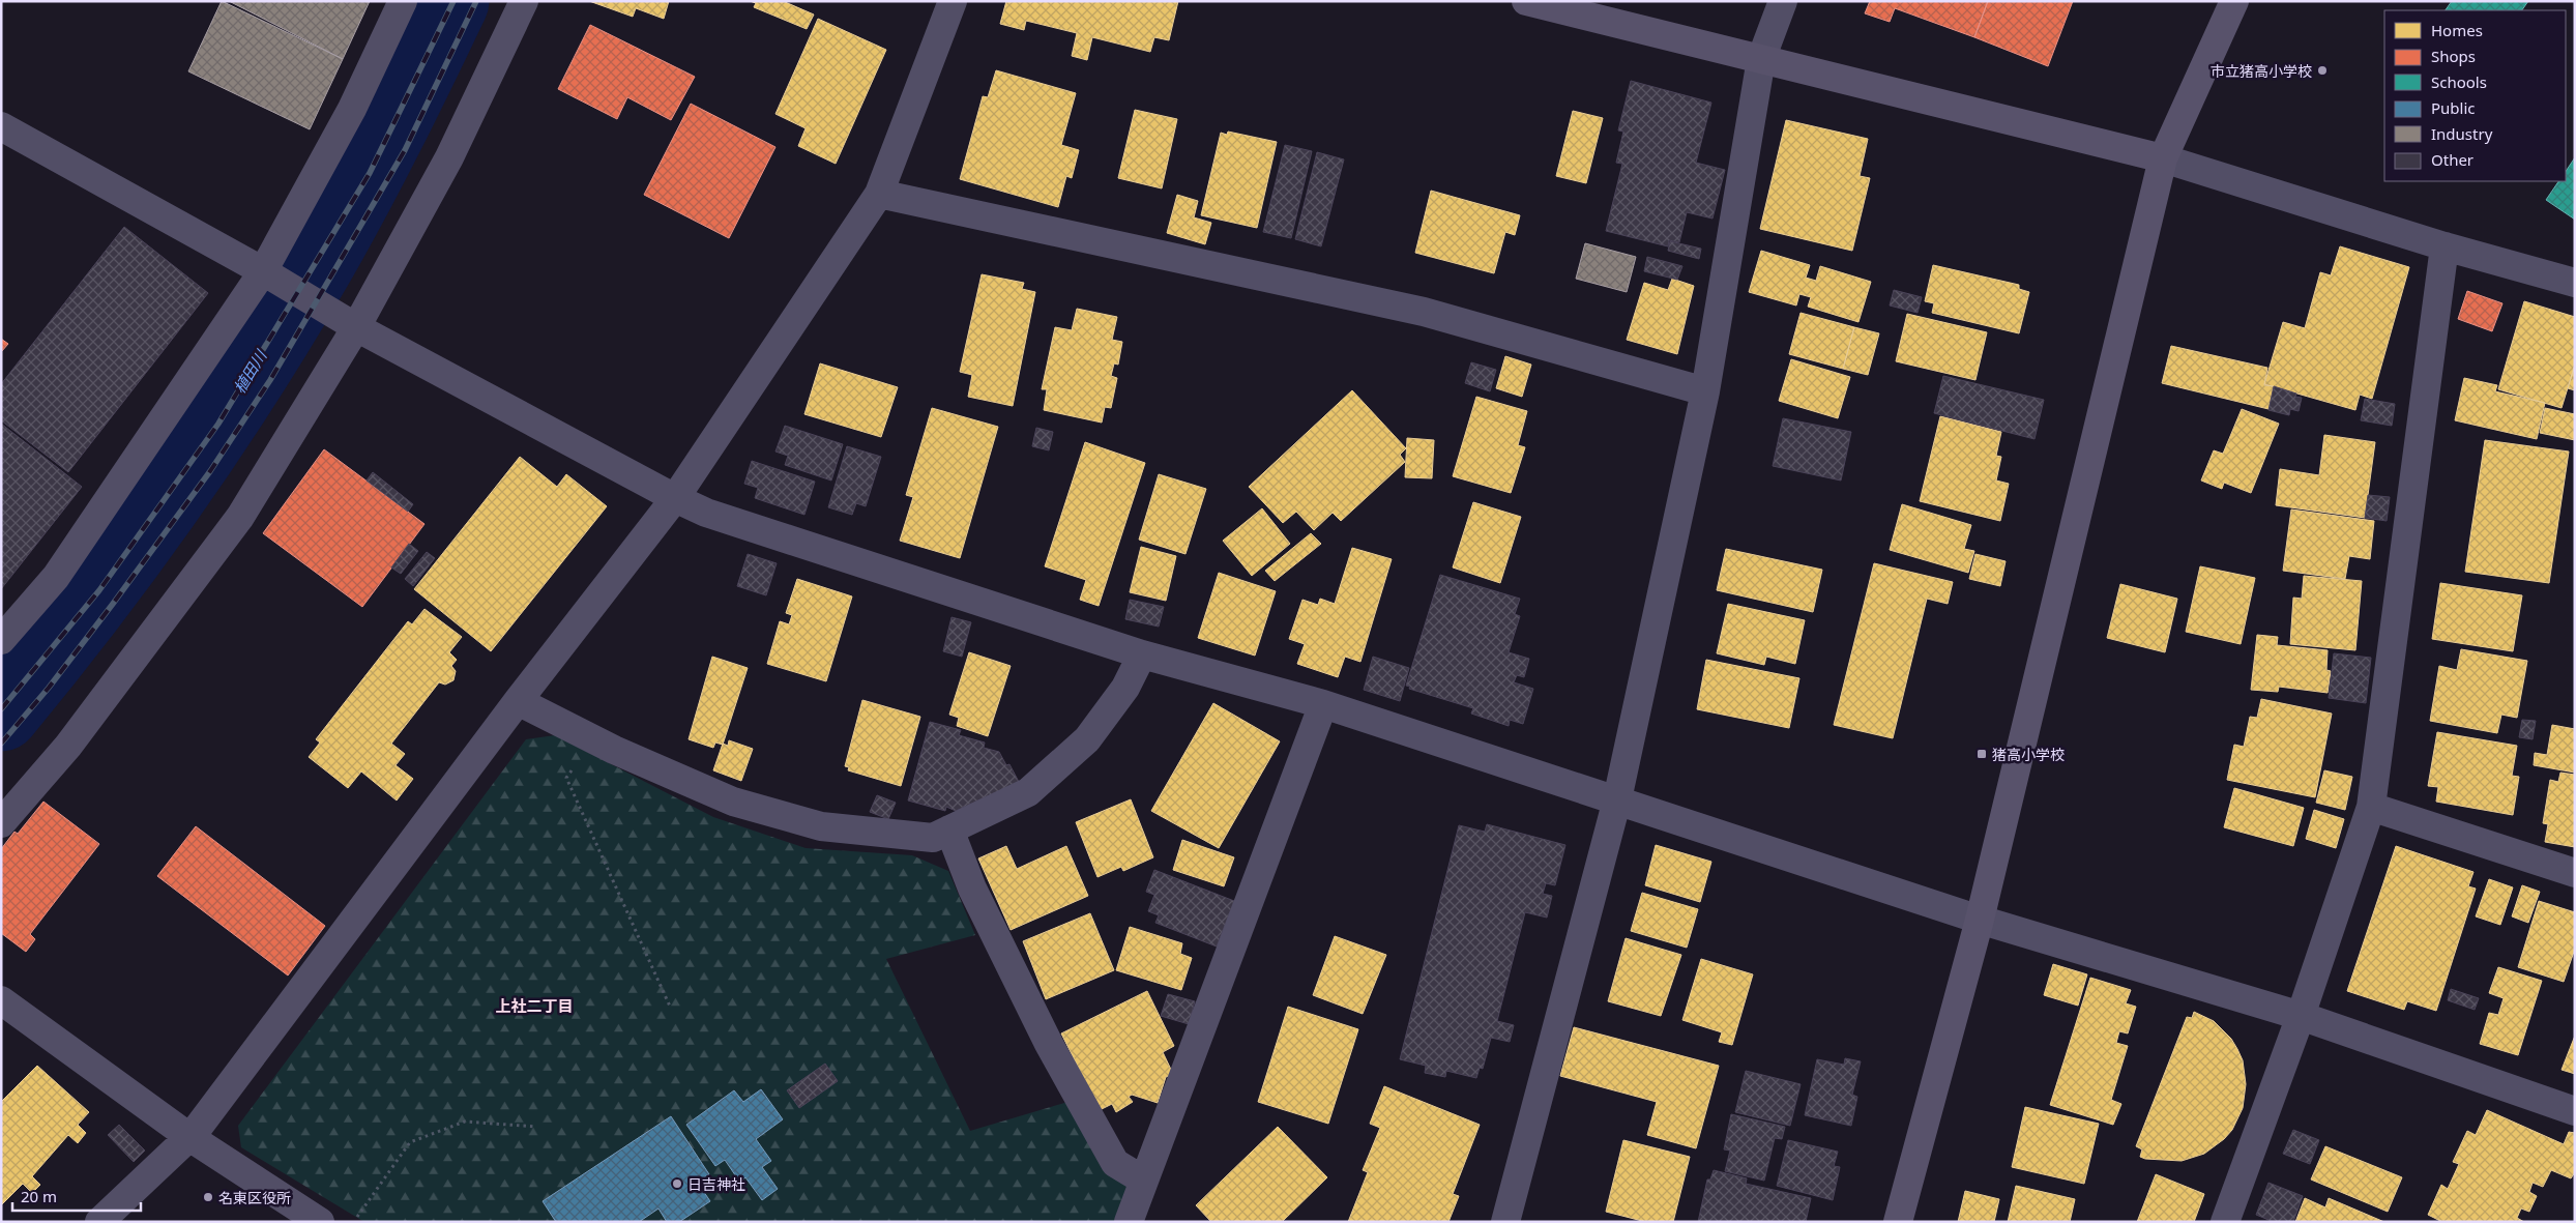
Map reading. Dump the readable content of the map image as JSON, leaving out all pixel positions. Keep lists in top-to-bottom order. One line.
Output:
{"districts":["上社二丁目"],"water":["植田川"],"places":{"other":["市立猪高小学校","日吉神社","名東区役所"],"transit":["猪高小学校"]},"legend":["Homes","Shops","Schools","Public","Industry","Other"],"scale_bar":"20 m"}
